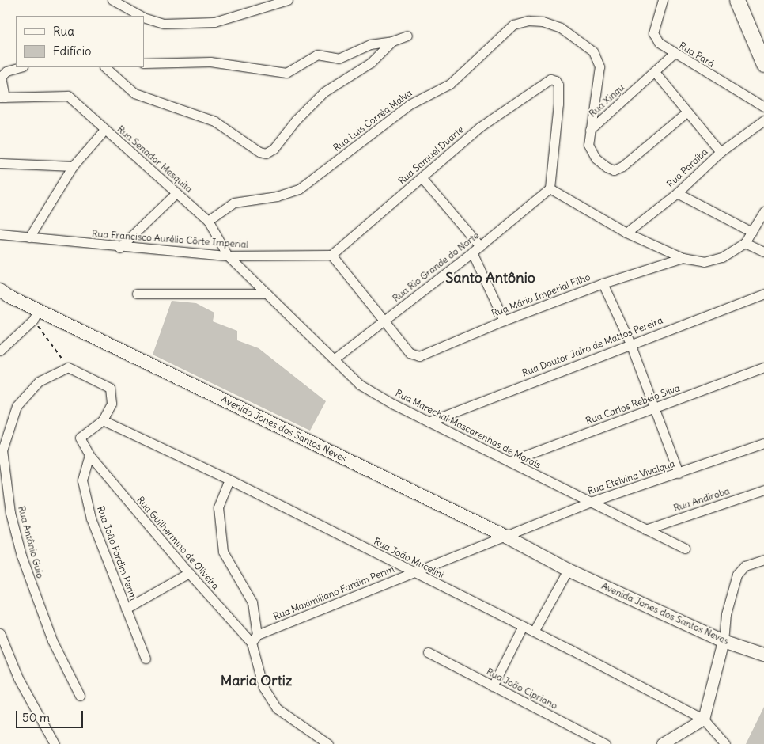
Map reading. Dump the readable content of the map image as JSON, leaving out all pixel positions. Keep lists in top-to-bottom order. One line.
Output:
{"streets":{"main road":["Avenida Jones dos Santos Neves"],"street":["Rua Pará","Rua Xingu","Rua Luis Corrêa Malva","Rua Samuel Duarte","Rua Senador Mesquita","Rua Paraíba","Rua Francisco Aurélio Côrte Imperial","Rua Rio Grande do Norte","Rua Mário Imperial Filho","Rua Doutor Jairo de Mattos Pereira","Rua Carlos Rebelo Silva","Rua Marechal Mascarenhas de Morais","Rua Etelvina Vivalqua","Rua Andiroba","Rua Antônio Guio","Rua Guilhermino de Oliveira","Rua João Fardim Perím","Rua João Mucelini","Rua Maximiliano Fardim Perim","Rua João Cipriano"]},"crossings":[["Rua Pará","Rua Xingu"],["Rua Xingu","Rua Luis Corrêa Malva"],["Rua Luis Corrêa Malva","Rua Senador Mesquita"],["Rua Samuel Duarte","Rua Francisco Aurélio Côrte Imperial"],["Rua Samuel Duarte","Rua Rio Grande do Norte"],["Rua Senador Mesquita","Rua Francisco Aurélio Côrte Imperial"],["Rua Senador Mesquita","Rua Marechal Mascarenhas de Morais"],["Rua Rio Grande do Norte","Rua Mário Imperial Filho"],["Rua Rio Grande do Norte","Rua Marechal Mascarenhas de Morais"],["Rua Doutor Jairo de Mattos Pereira","Rua Marechal Mascarenhas de Morais"],["Rua Carlos Rebelo Silva","Rua Marechal Mascarenhas de Morais"],["Avenida Jones dos Santos Neves","Rua Etelvina Vivalqua"],["Avenida Jones dos Santos Neves","Rua Maximiliano Fardim Perim"],["Rua Marechal Mascarenhas de Morais","Rua Etelvina Vivalqua"],["Rua Marechal Mascarenhas de Morais","Rua Andiroba"],["Rua Etelvina Vivalqua","Rua Maximiliano Fardim Perim"],["Rua Guilhermino de Oliveira","Rua João Fardim Perím"],["Rua Guilhermino de Oliveira","Rua Maximiliano Fardim Perim"],["Rua João Mucelini","Rua Maximiliano Fardim Perim"]],"districts":["Santo Antônio","Maria Ortiz"],"legend":["Rua","Edifício"],"scale_bar":"50 m"}
